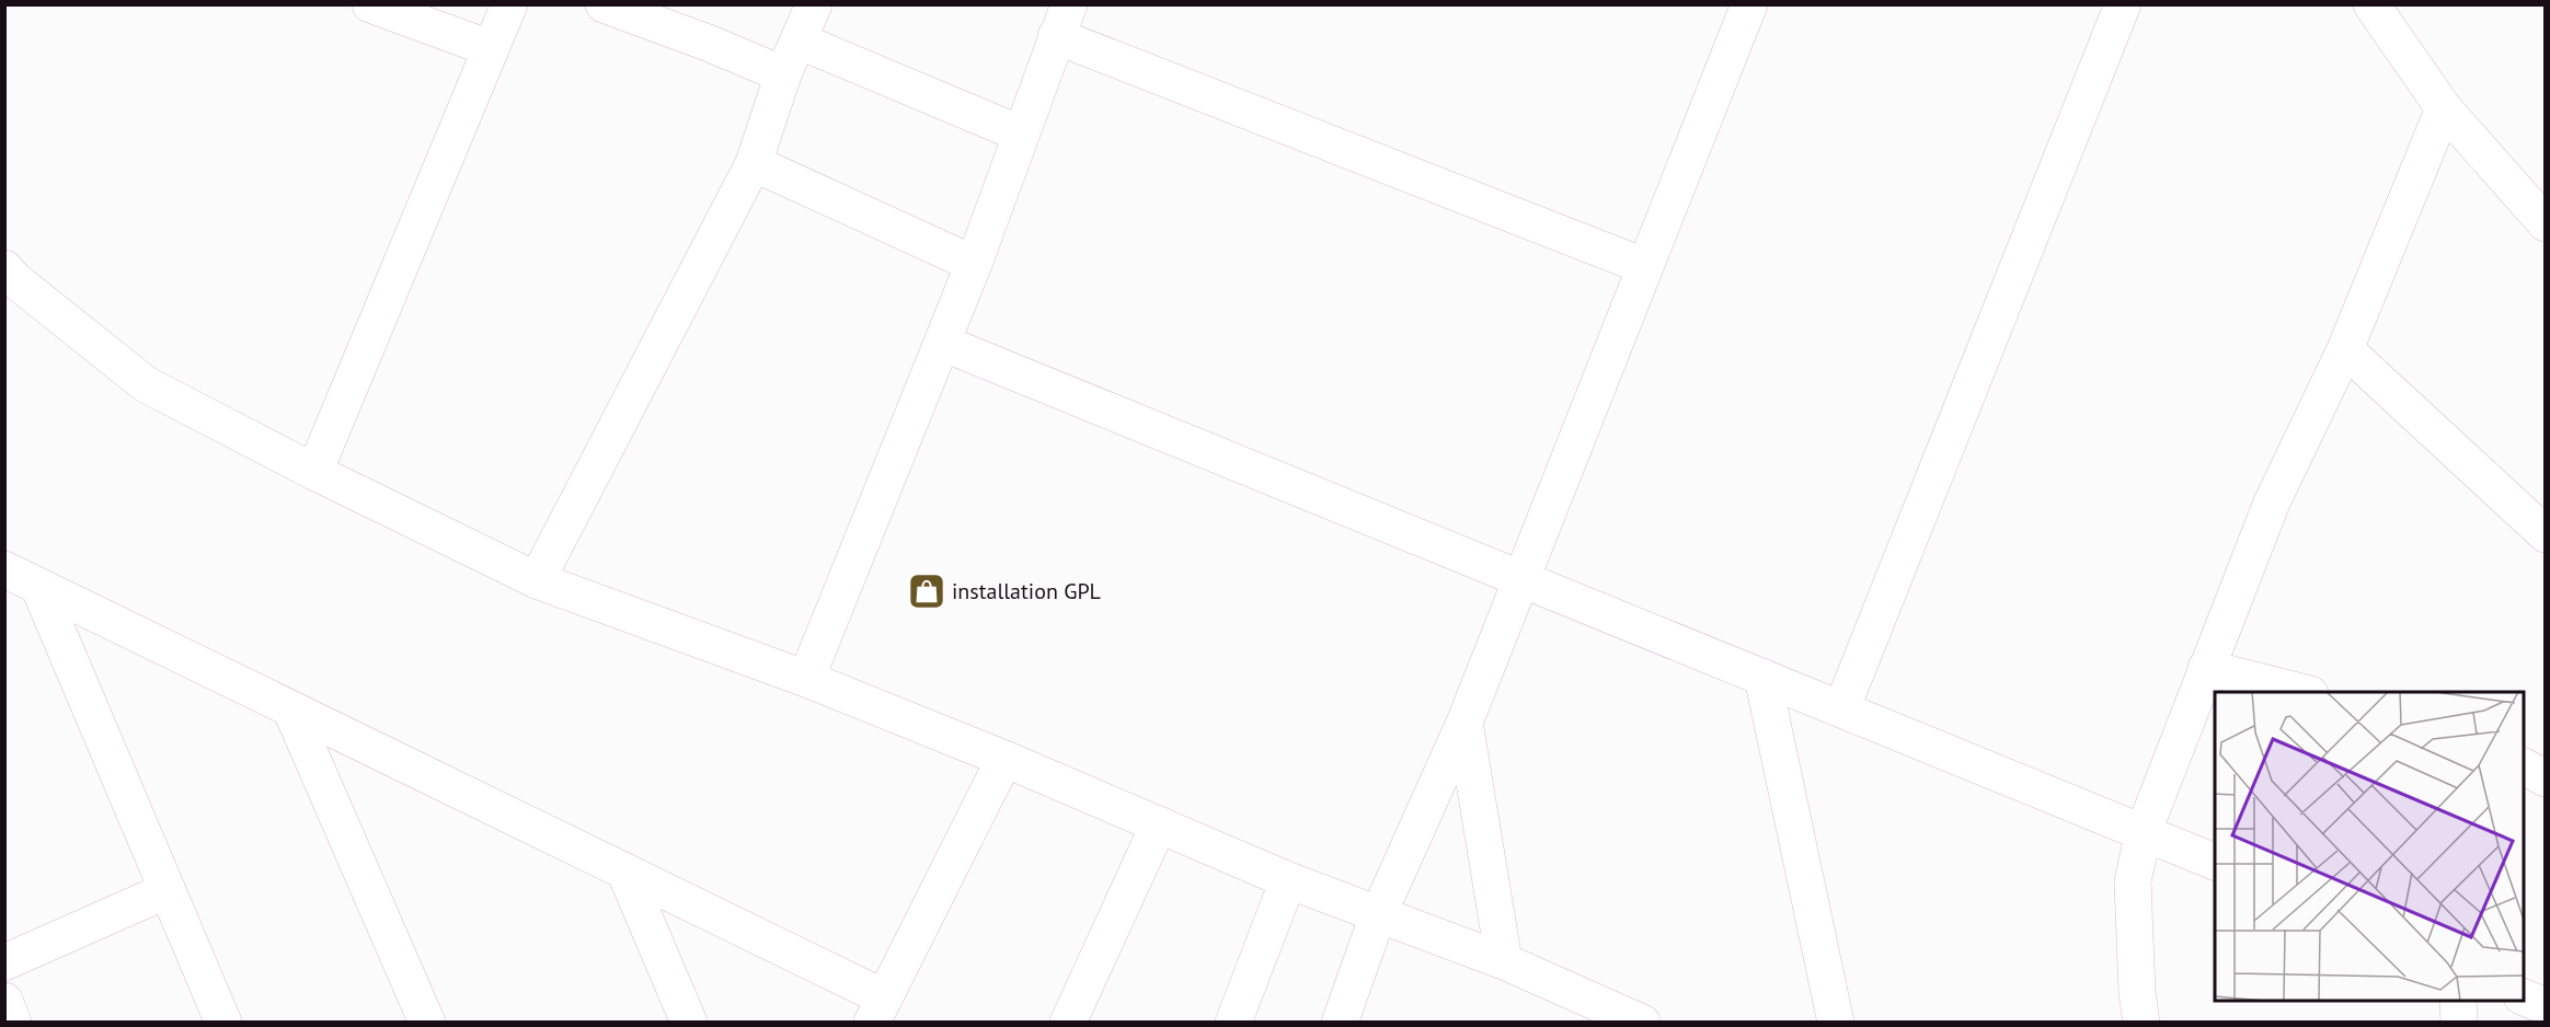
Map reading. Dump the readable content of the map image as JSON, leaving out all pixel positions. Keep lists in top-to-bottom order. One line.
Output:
{"places":{"shop":["installation GPL"]}}
